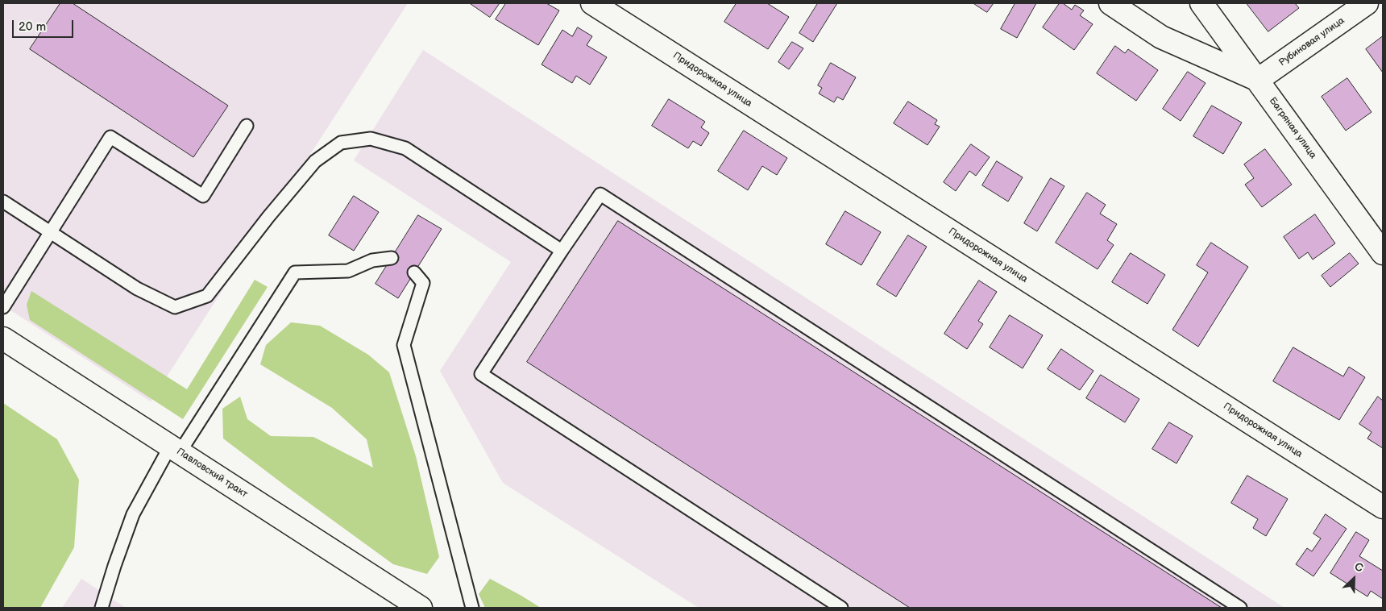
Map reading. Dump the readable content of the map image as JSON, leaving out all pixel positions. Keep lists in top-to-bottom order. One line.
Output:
{"streets":{"street":["Рубиновая улица","Придорожная улица","Багряная улица","Павловский тракт"]},"crossings":[["Рубиновая улица","Багряная улица"]],"scale_bar":"20 m","north":"top right"}
